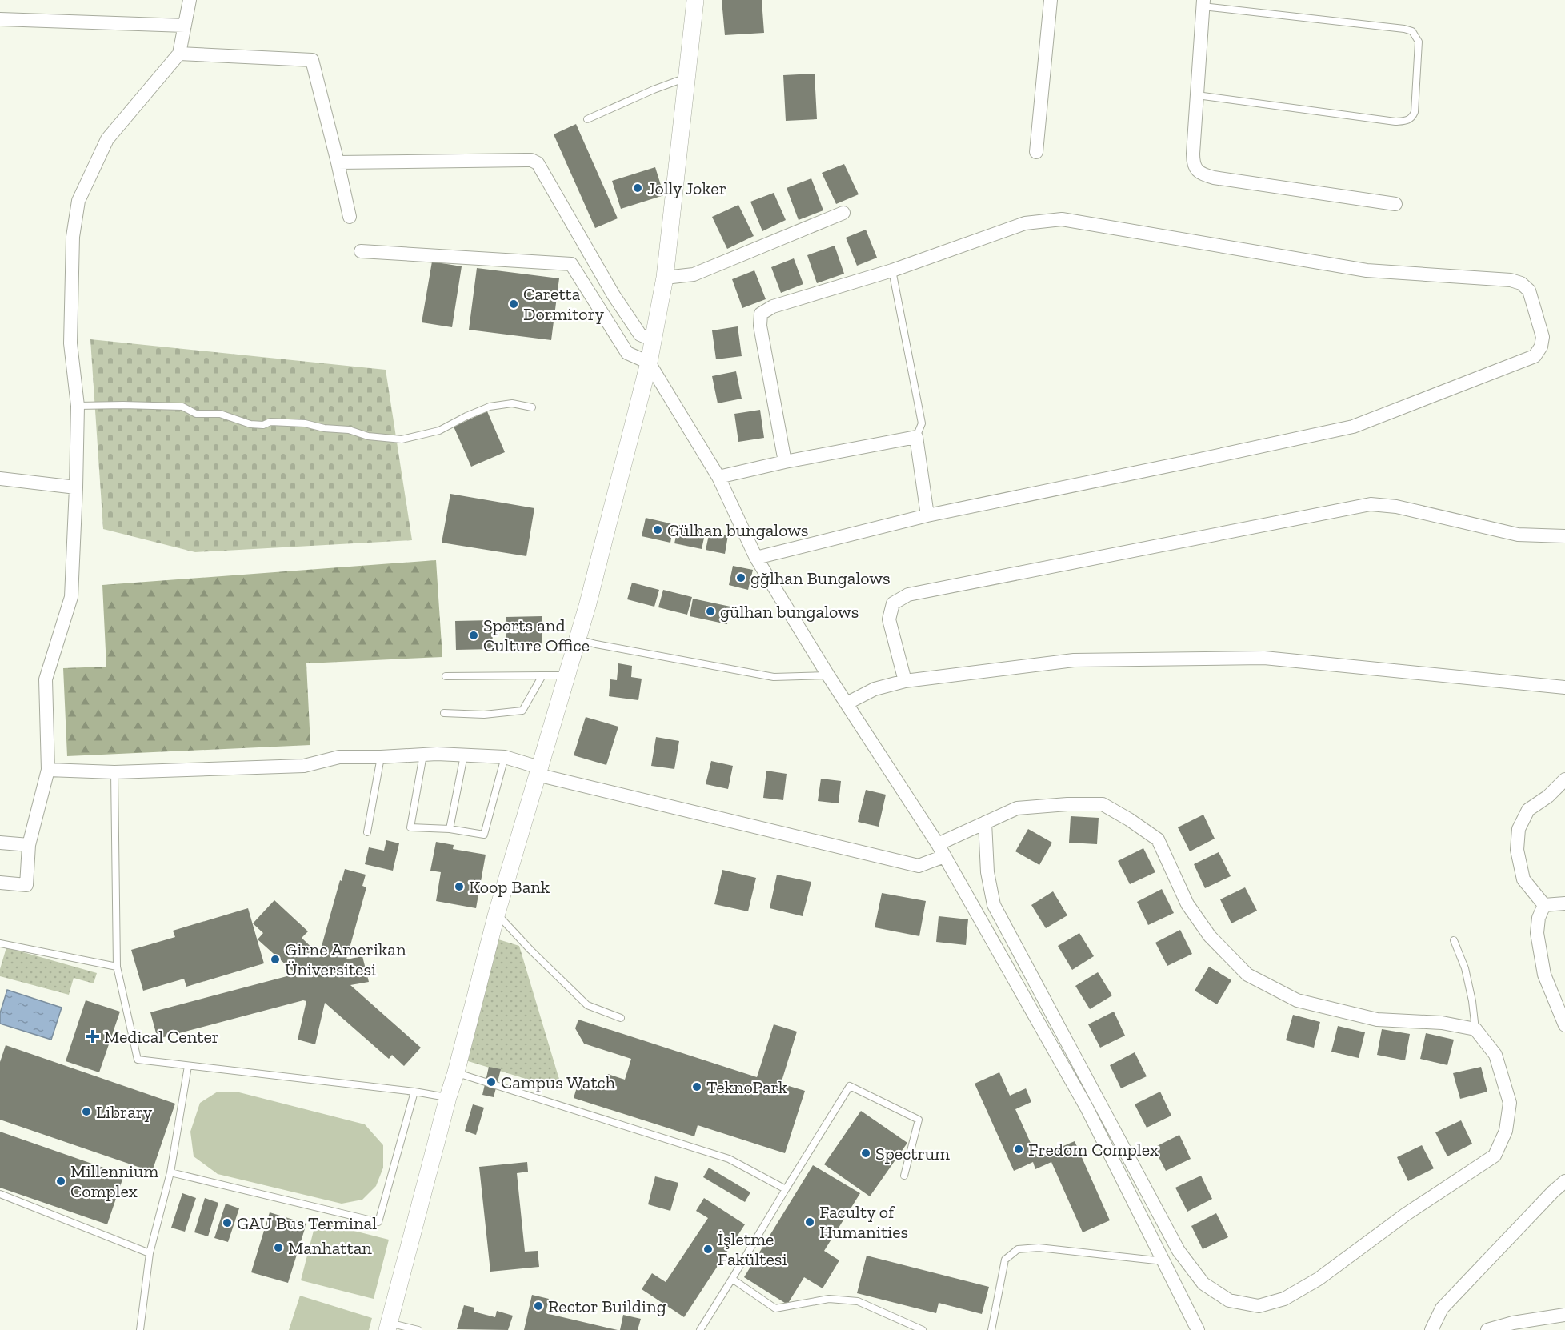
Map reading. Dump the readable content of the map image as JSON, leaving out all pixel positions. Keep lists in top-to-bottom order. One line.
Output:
{"places":{"other":["Jolly Joker","Caretta Dormitory","Gülhan bungalows","gğlhan Bungalows","gülhan bungalows","Sports and Culture Office","Koop Bank","Girne Amerikan Üniversitesi","Campus Watch","TeknoPark","Library","Fredom Complex","Spectrum","Millennium Complex","Faculty of Humanities","GAU Bus Terminal","Manhattan","İşletme Fakültesi","Rector Building"],"health":["Medical Center"]}}
